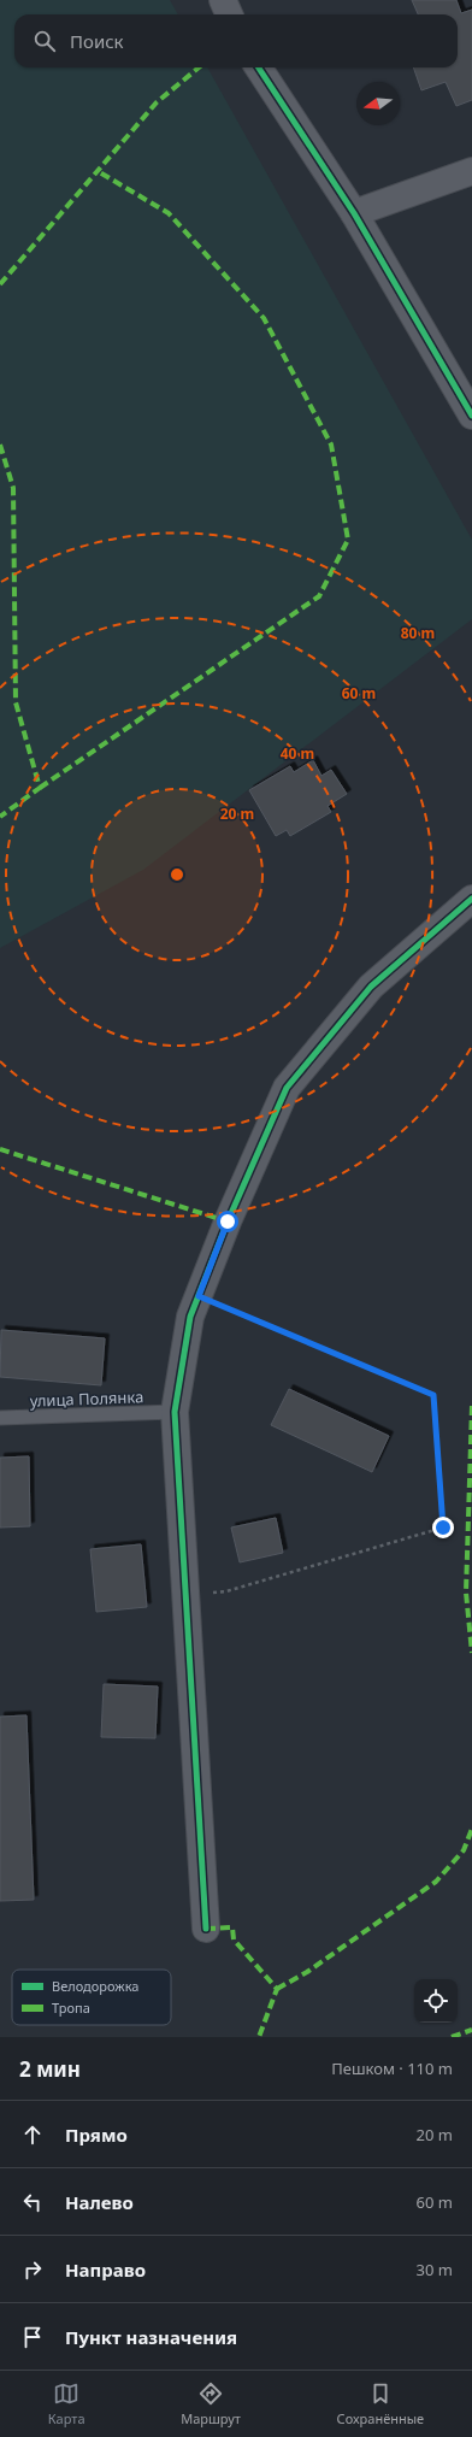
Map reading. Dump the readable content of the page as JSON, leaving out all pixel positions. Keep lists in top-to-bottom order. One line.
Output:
{"streets":{"lane":["улица Полянка"]},"legend":["Велодорожка","Тропа"],"north":"left","page":{"search":"Поиск","heading":["2 мин","Пешком · 110 m"],"list":[["Прямо","20 m"],["Налево","60 m"],["Направо","30 m"],"Пункт назначения"],"nav":["Карта","Маршрут","Сохранённые"]},"rings":["80 m","60 m","40 m","20 m"]}
